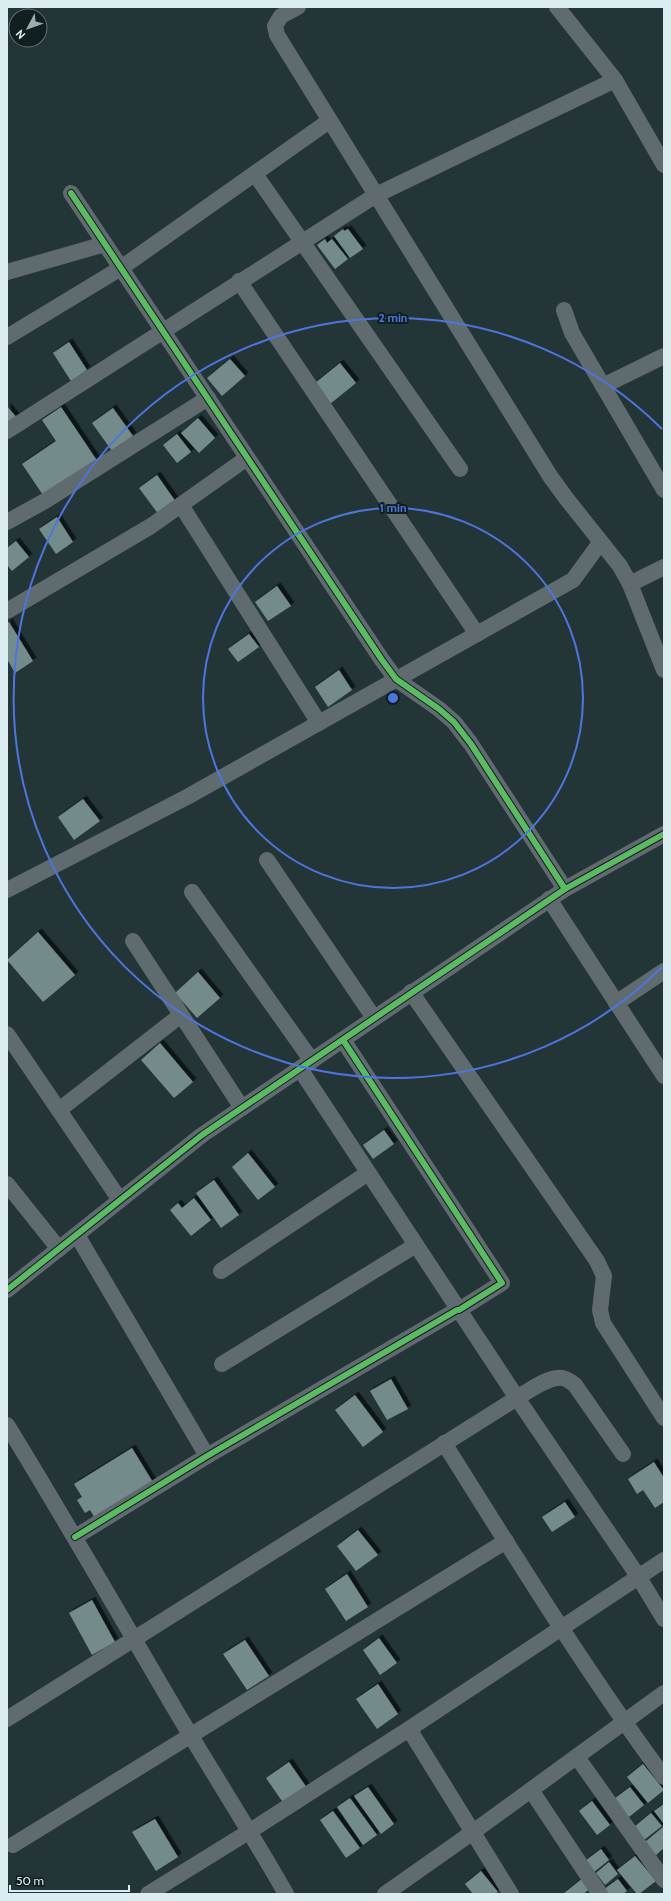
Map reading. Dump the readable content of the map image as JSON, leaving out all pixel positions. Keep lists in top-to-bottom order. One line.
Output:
{"scale_bar":"50 m","north":"bottom left","rings":["2 min","1 min"]}
